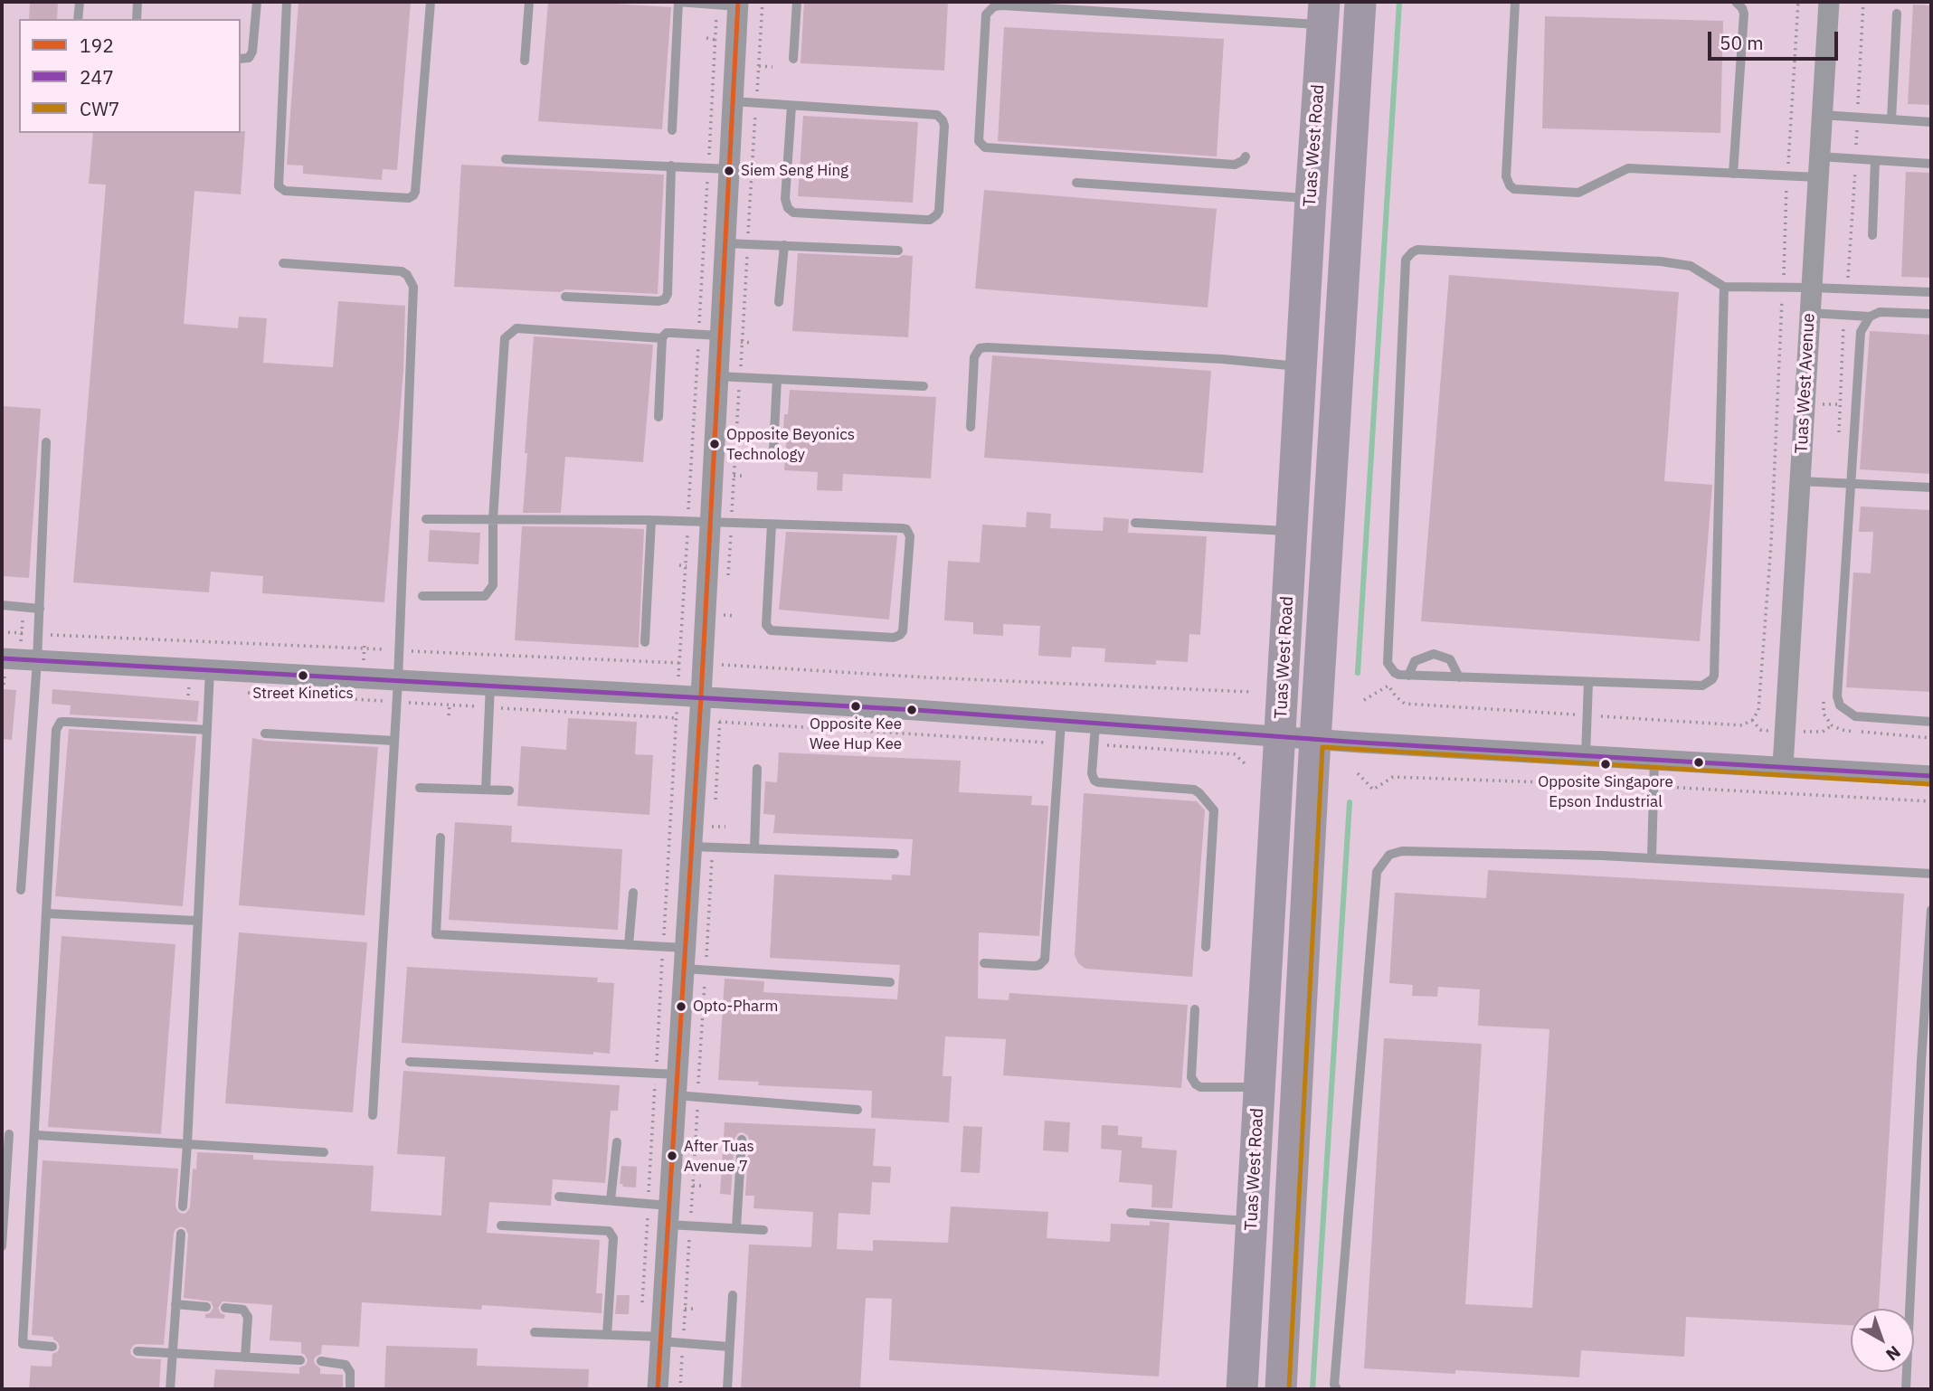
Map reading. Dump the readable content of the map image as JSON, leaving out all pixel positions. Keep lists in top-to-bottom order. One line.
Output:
{"streets":{"main road":["Tuas West Road"],"street":["Tuas West Avenue"]},"places":["Siem Seng Hing","Opposite Beyonics Technology","Street Kinetics","Opposite Kee Wee Hup Kee","Opposite Singapore Epson Industrial","Opto-Pharm","After Tuas Avenue 7"],"lines":["transit line 192","transit line 247","transit line CW7"],"legend":["192","247","CW7"],"scale_bar":"50 m","north":"bottom right"}
